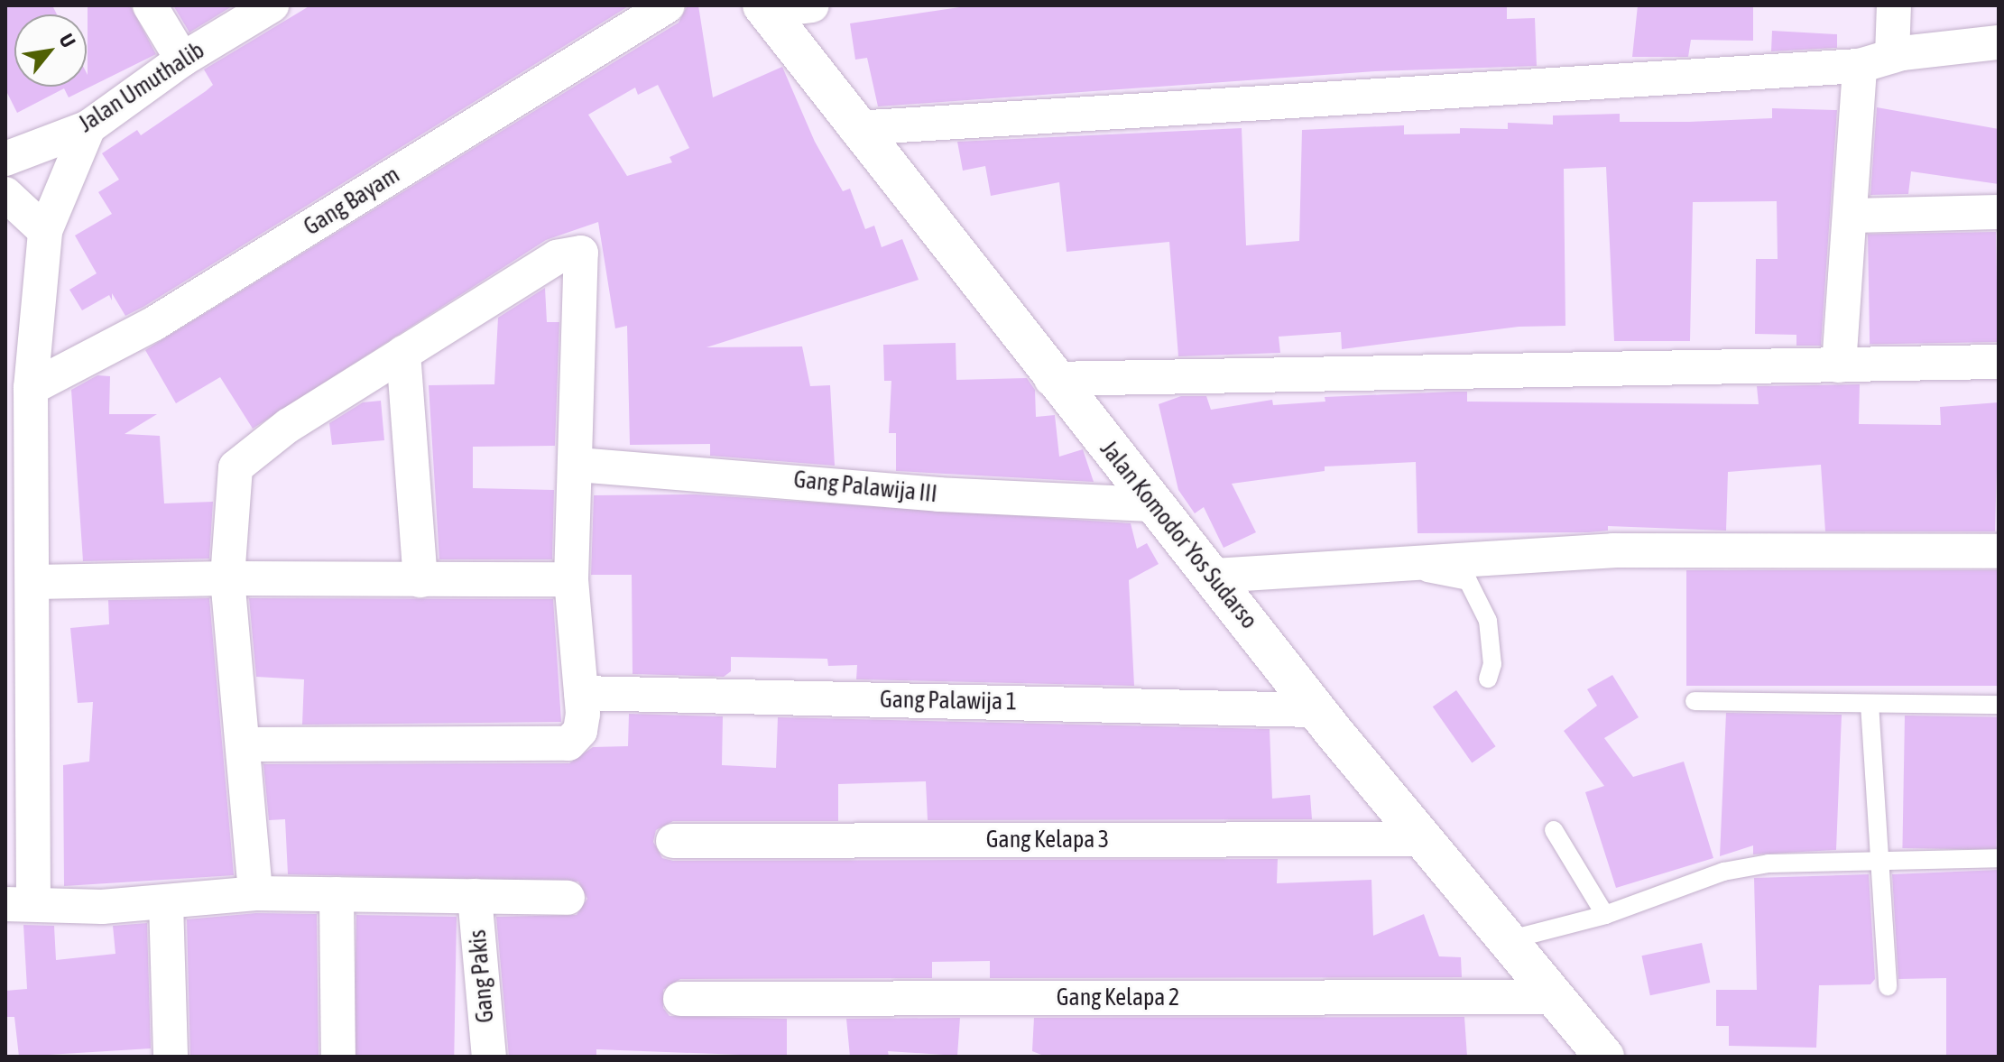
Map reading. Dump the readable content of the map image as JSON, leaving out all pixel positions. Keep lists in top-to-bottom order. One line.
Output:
{"streets":{"street":["Jalan Umuthalib","Gang Bayam","Gang Palawija III","Jalan Komodor Yos Sudarso","Gang Palawija 1","Gang Kelapa 3","Gang Pakis","Gang Kelapa 2"]},"crossings":[["Gang Palawija III","Jalan Komodor Yos Sudarso"],["Jalan Komodor Yos Sudarso","Gang Palawija 1"],["Jalan Komodor Yos Sudarso","Gang Kelapa 3"],["Jalan Komodor Yos Sudarso","Gang Kelapa 2"]],"north":"top right"}
